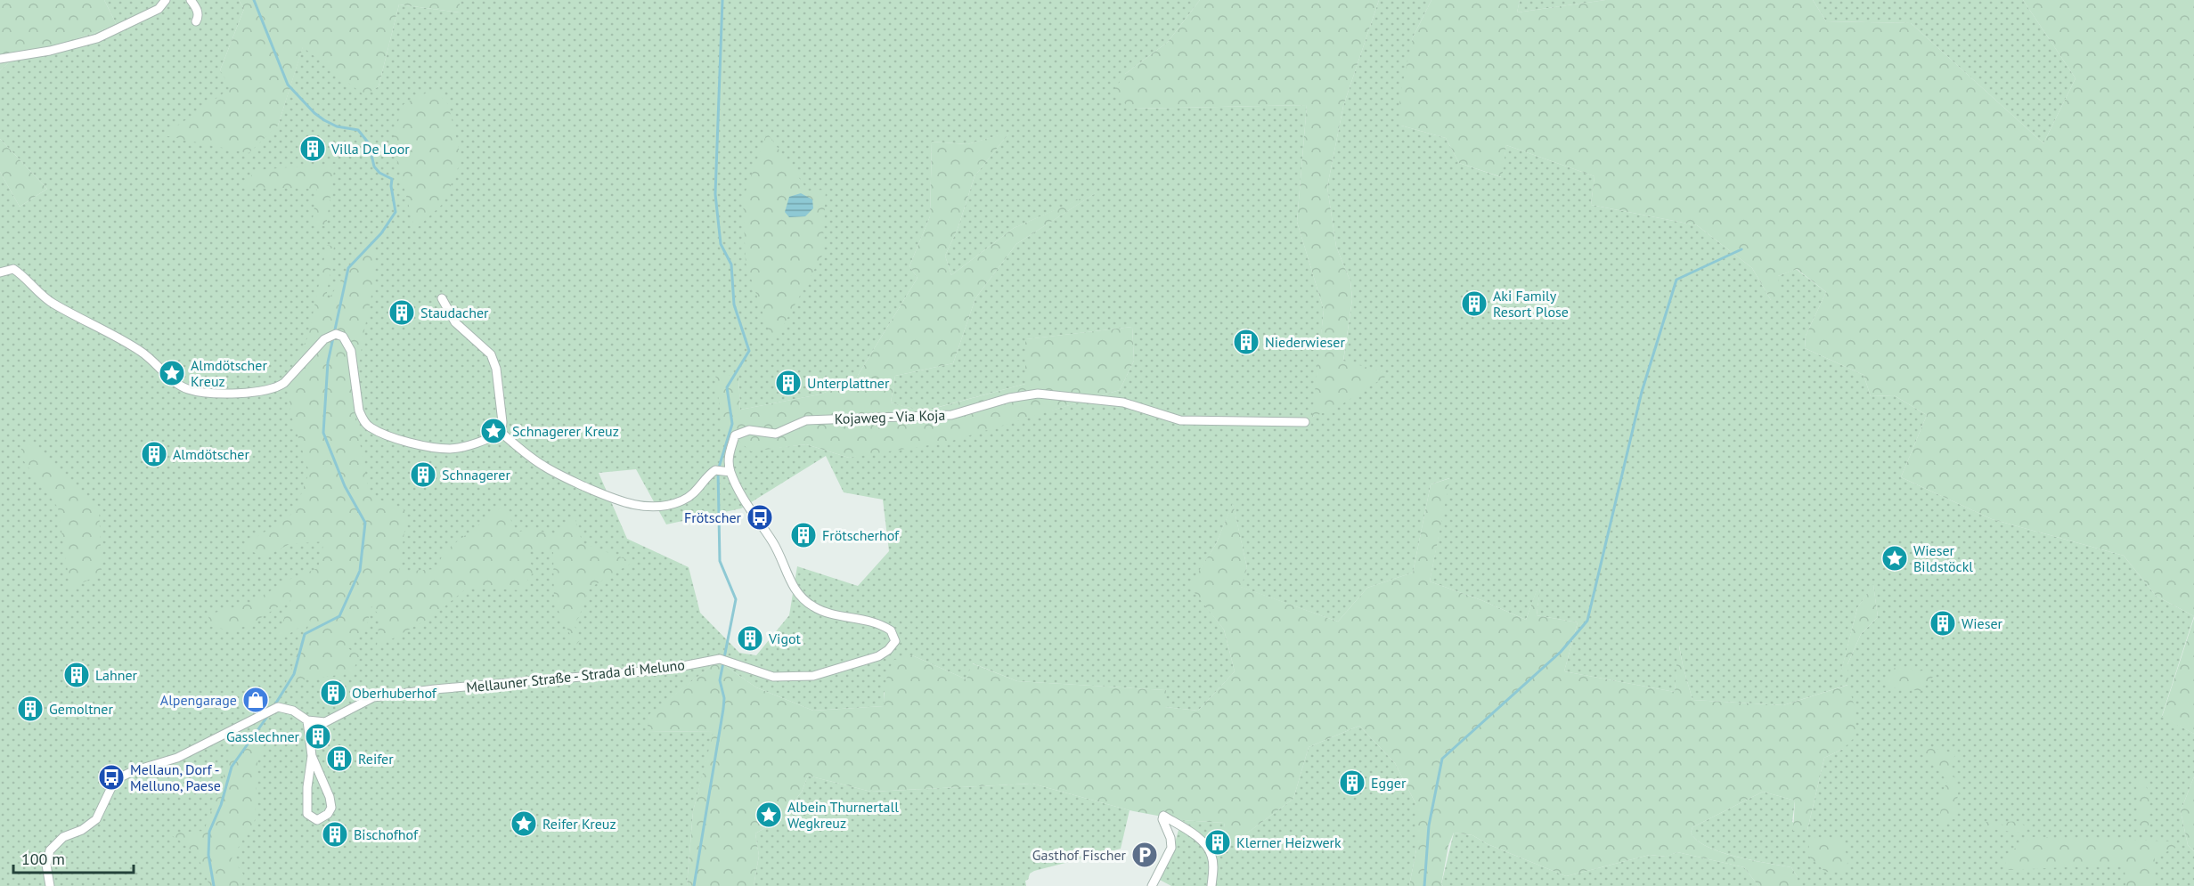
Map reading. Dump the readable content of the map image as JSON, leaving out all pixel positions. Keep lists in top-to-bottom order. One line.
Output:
{"streets":{"street":["Kojaweg - Via Koja","Mellauner Straße - Strada di Meluno"]},"crossings":[["Kojaweg - Via Koja","Mellauner Straße - Strada di Meluno"]],"places":{"building":["Villa De Loor","Aki Family Resort Plose","Staudacher","Niederwieser","Unterplattner","Almdötscher","Schnagerer","Frötscherhof","Wieser","Vigot","Lahner","Oberhuberhof","Gemoltner","Gasslechner","Reifer","Egger","Bischofhof","Klerner Heizwerk"],"place":["Almdötscher Kreuz","Schnagerer Kreuz","Wieser Bildstöckl","Albein Thurnertall Wegkreuz","Reifer Kreuz"],"bus stop":["Frötscher","Mellaun, Dorf - Melluno, Paese"],"shop":["Alpengarage"],"parking":["Gasthof Fischer"]},"scale_bar":"100 m"}
